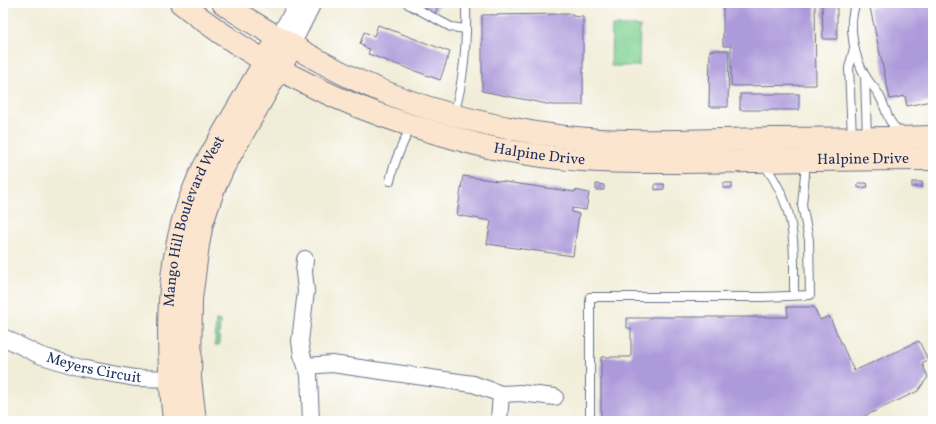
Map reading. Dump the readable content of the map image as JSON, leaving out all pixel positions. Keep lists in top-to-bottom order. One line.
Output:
{"streets":{"main road":["Halpine Drive","Mango Hill Boulevard West"],"street":["Meyers Circuit"]},"crossings":[["Halpine Drive","Mango Hill Boulevard West"],["Mango Hill Boulevard West","Meyers Circuit"]]}
